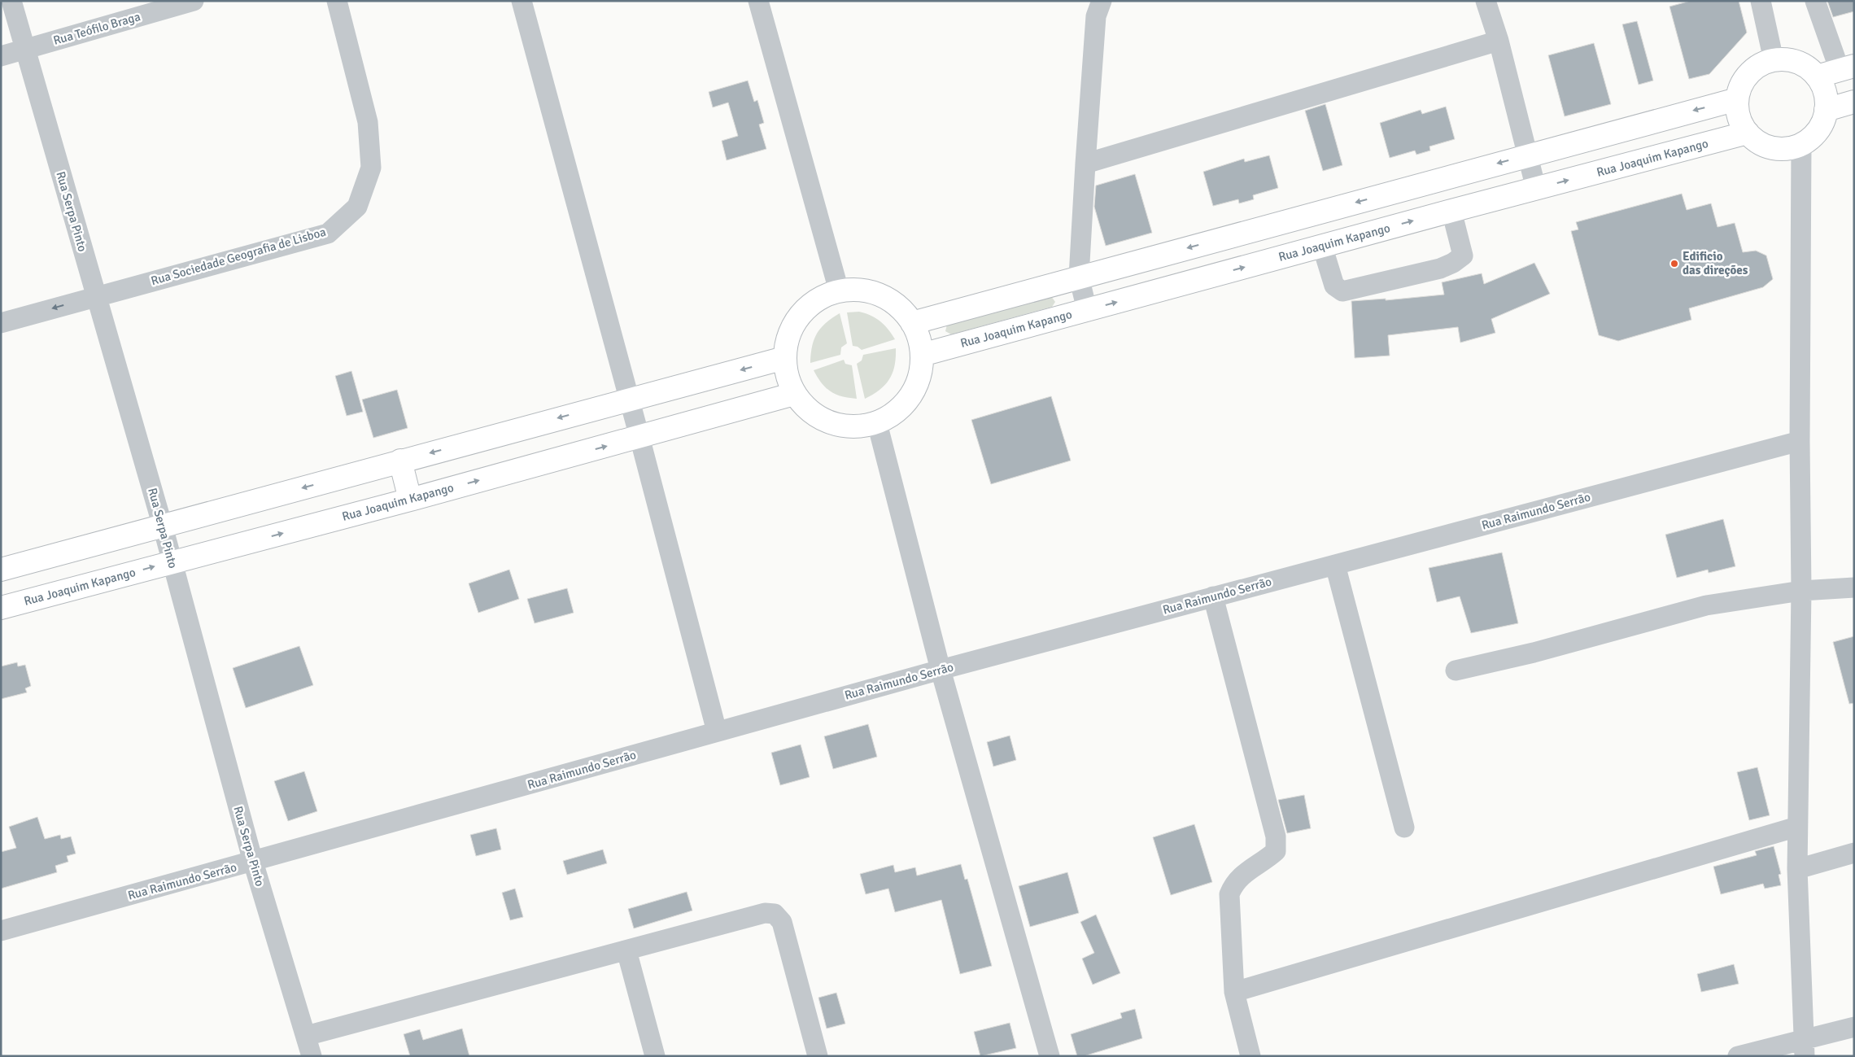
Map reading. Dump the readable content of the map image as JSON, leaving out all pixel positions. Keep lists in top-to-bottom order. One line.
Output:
{"streets":{"main road":["Rua Joaquim Kapango"],"street":["Rua Teófilo Braga","Rua Serpa Pinto","Rua Sociedade Geografia de Lisboa","Rua Raimundo Serrão"]},"crossings":[["Rua Teófilo Braga","Rua Serpa Pinto"],["Rua Joaquim Kapango","Rua Serpa Pinto"],["Rua Serpa Pinto","Rua Sociedade Geografia de Lisboa"],["Rua Serpa Pinto","Rua Raimundo Serrão"]],"places":["Edificio das direções"]}
